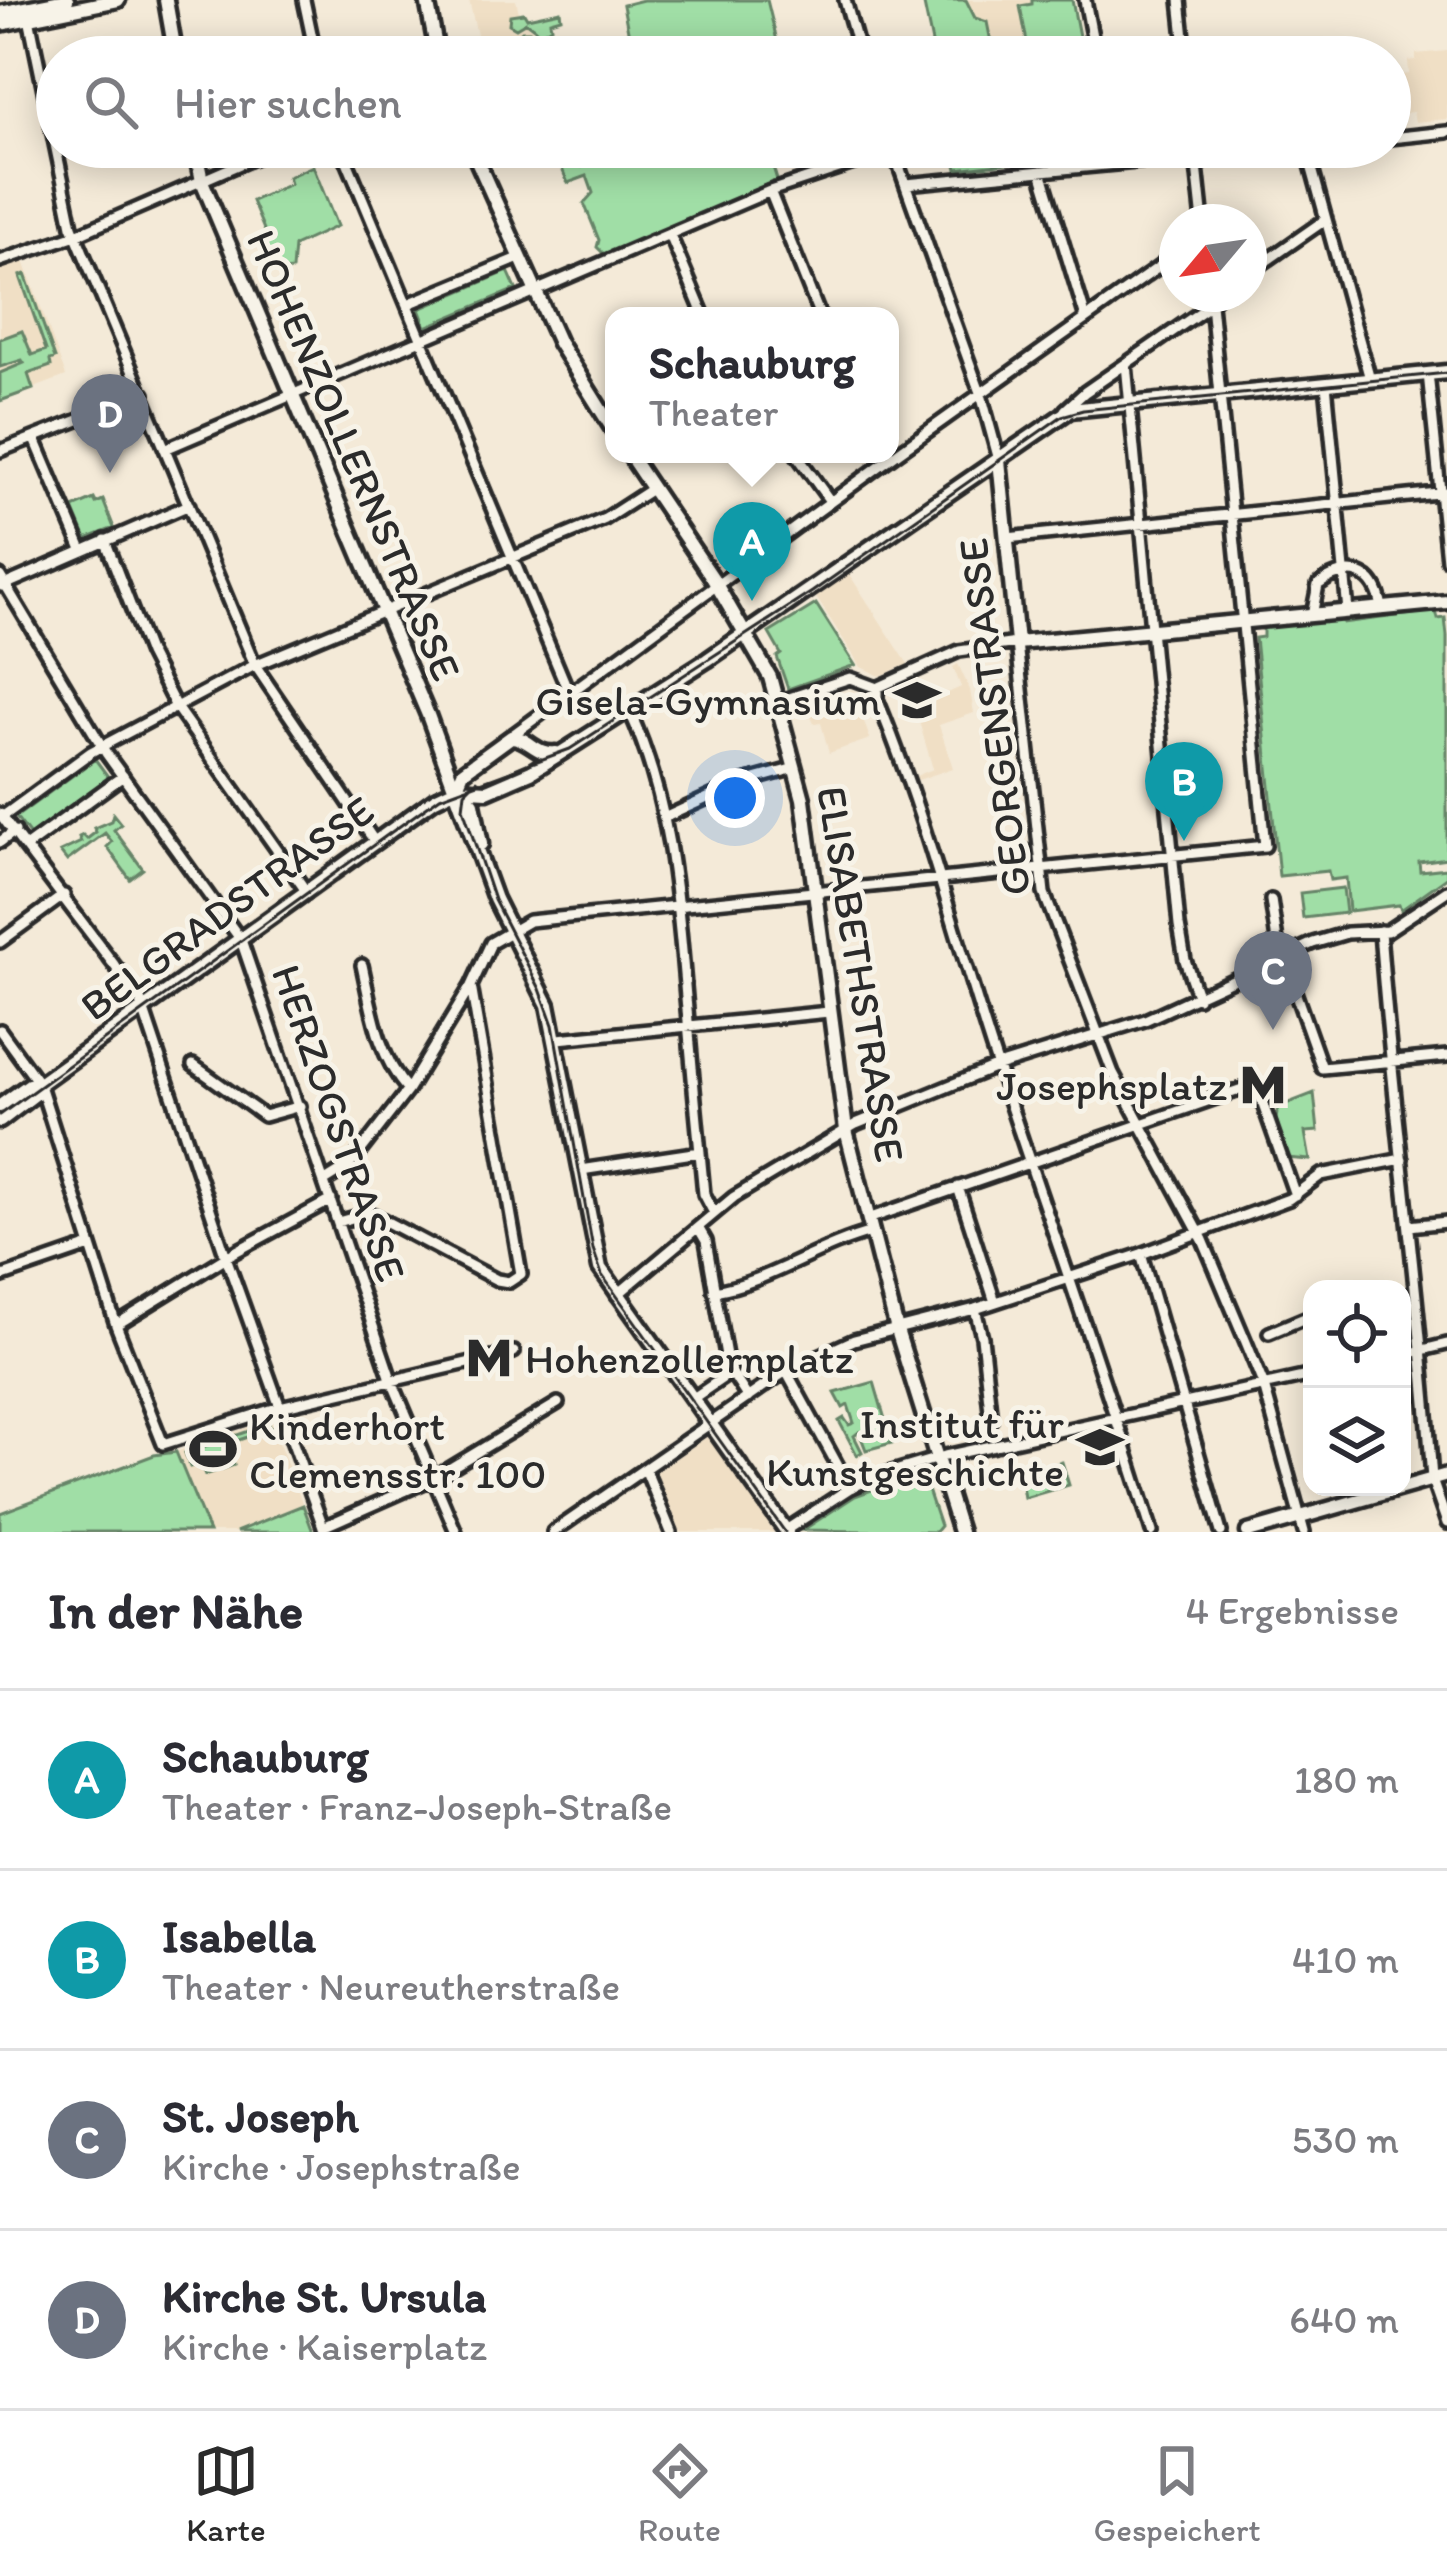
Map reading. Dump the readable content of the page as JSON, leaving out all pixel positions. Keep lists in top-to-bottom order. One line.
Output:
{"streets":{"main road":["HOHENZOLLERNSTRASSE","GEORGENSTRASSE","BELGRADSTRASSE","ELISABETHSTRASSE"],"street":["HERZOGSTRASSE"]},"crossings":[["HOHENZOLLERNSTRASSE","BELGRADSTRASSE"],["BELGRADSTRASSE","HERZOGSTRASSE"]],"places":{"school or university":["Gisela-Gymnasium","Institut für Kunstgeschichte"],"metro station":["Josephsplatz","Hohenzollernplatz"],"sports":["Kinderhort Clemensstr. 100"]},"north":"bottom left","page":{"search":"Hier suchen","popup":["Schauburg","Theater"],"pins":["D","A","B","C"],"heading":["In der Nähe","4 Ergebnisse"],"list":[{"mark":"A","name":"Schauburg","note":"Theater · Franz-Joseph-Straße","value":"180 m"},{"mark":"B","name":"Isabella","note":"Theater · Neureutherstraße","value":"410 m"},{"mark":"C","name":"St. Joseph","note":"Kirche · Josephstraße","value":"530 m"},{"mark":"D","name":"Kirche St. Ursula","note":"Kirche · Kaiserplatz","value":"640 m"}],"nav":["Karte","Route","Gespeichert"]}}
